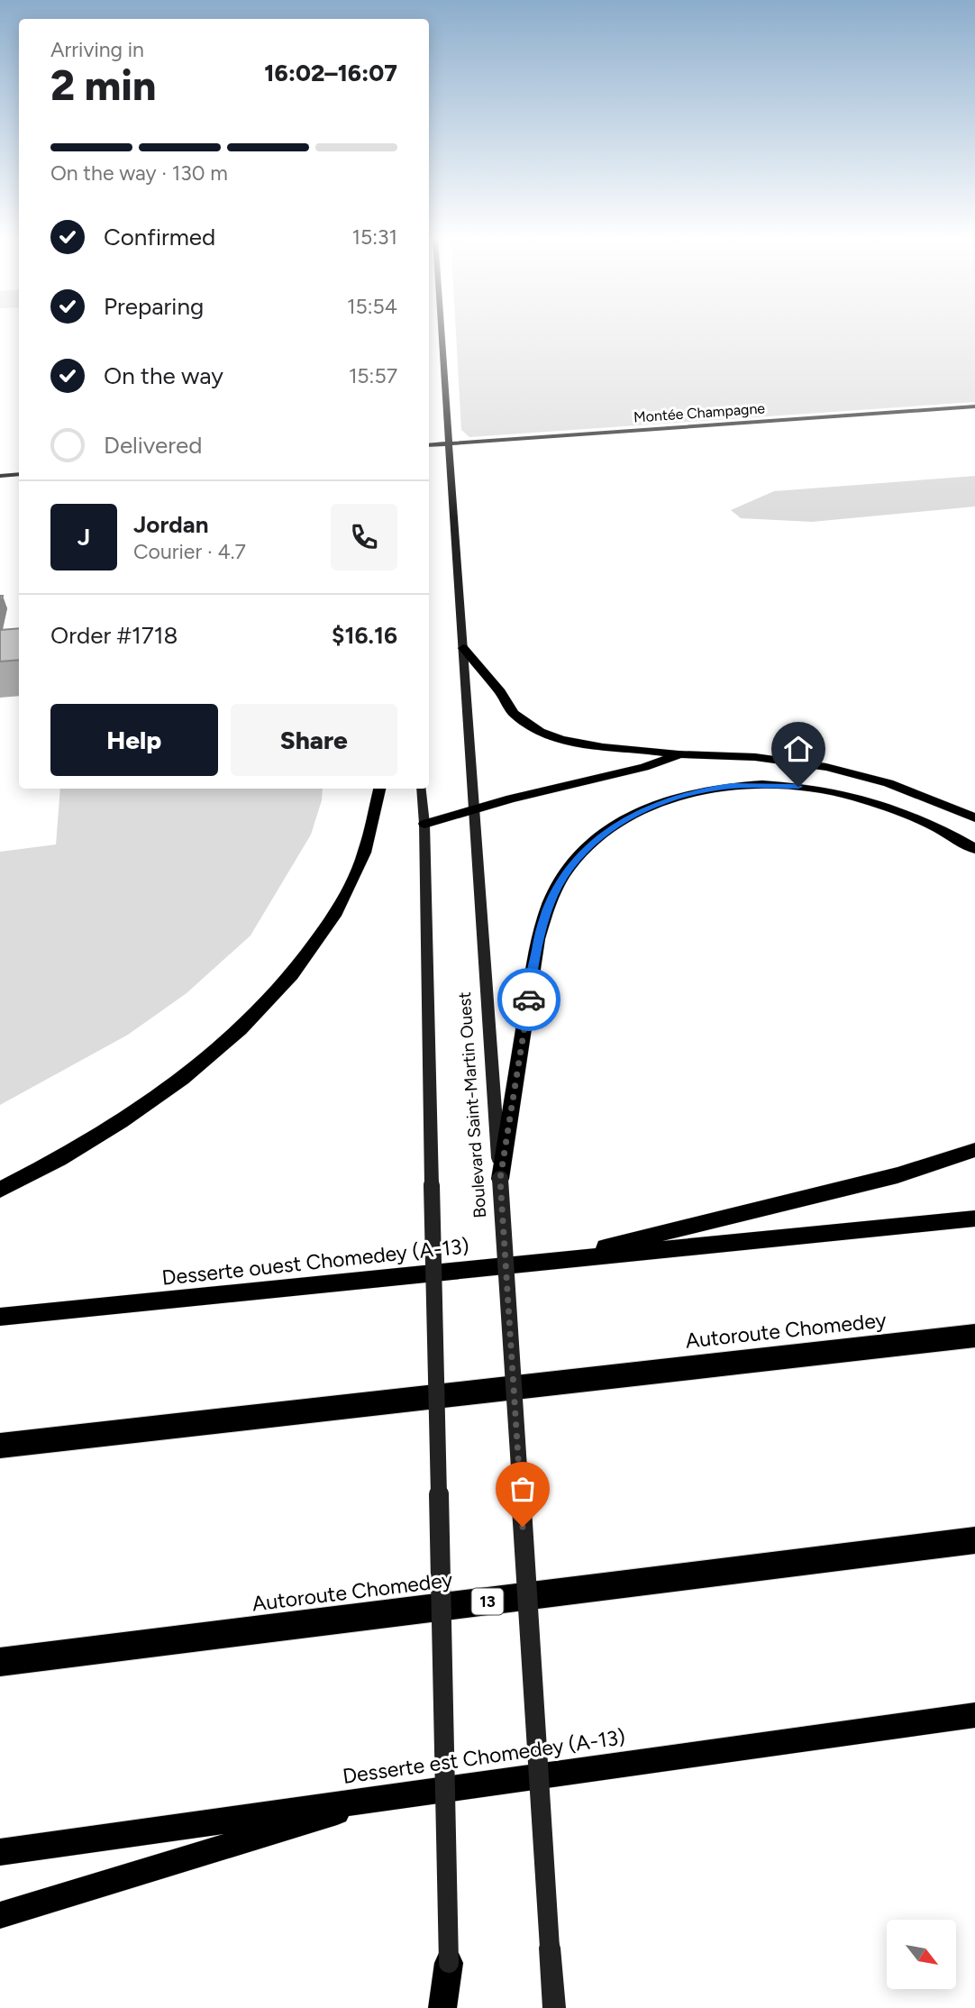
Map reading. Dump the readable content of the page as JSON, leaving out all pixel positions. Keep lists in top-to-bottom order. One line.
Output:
{"streets":{"highway":["Autoroute Chomedey","13"],"main road":["Montée Champagne","Boulevard Saint-Martin Ouest","Desserte ouest Chomedey (A-13)","Desserte est Chomedey (A-13)"]},"crossings":[["Montée Champagne","Boulevard Saint-Martin Ouest"]],"north":"bottom right","page":{"heading":["2 min","Arriving in","16:02–16:07"],"panel":["Jordan","Courier · 4.7","Order #1718","$16.16"],"bar":"On the way · 130 m","list":[["Confirmed","15:31"],["Preparing","15:54"],["On the way","15:57"],"Delivered"],"round":"J","buttons":["Help","Share"]}}
